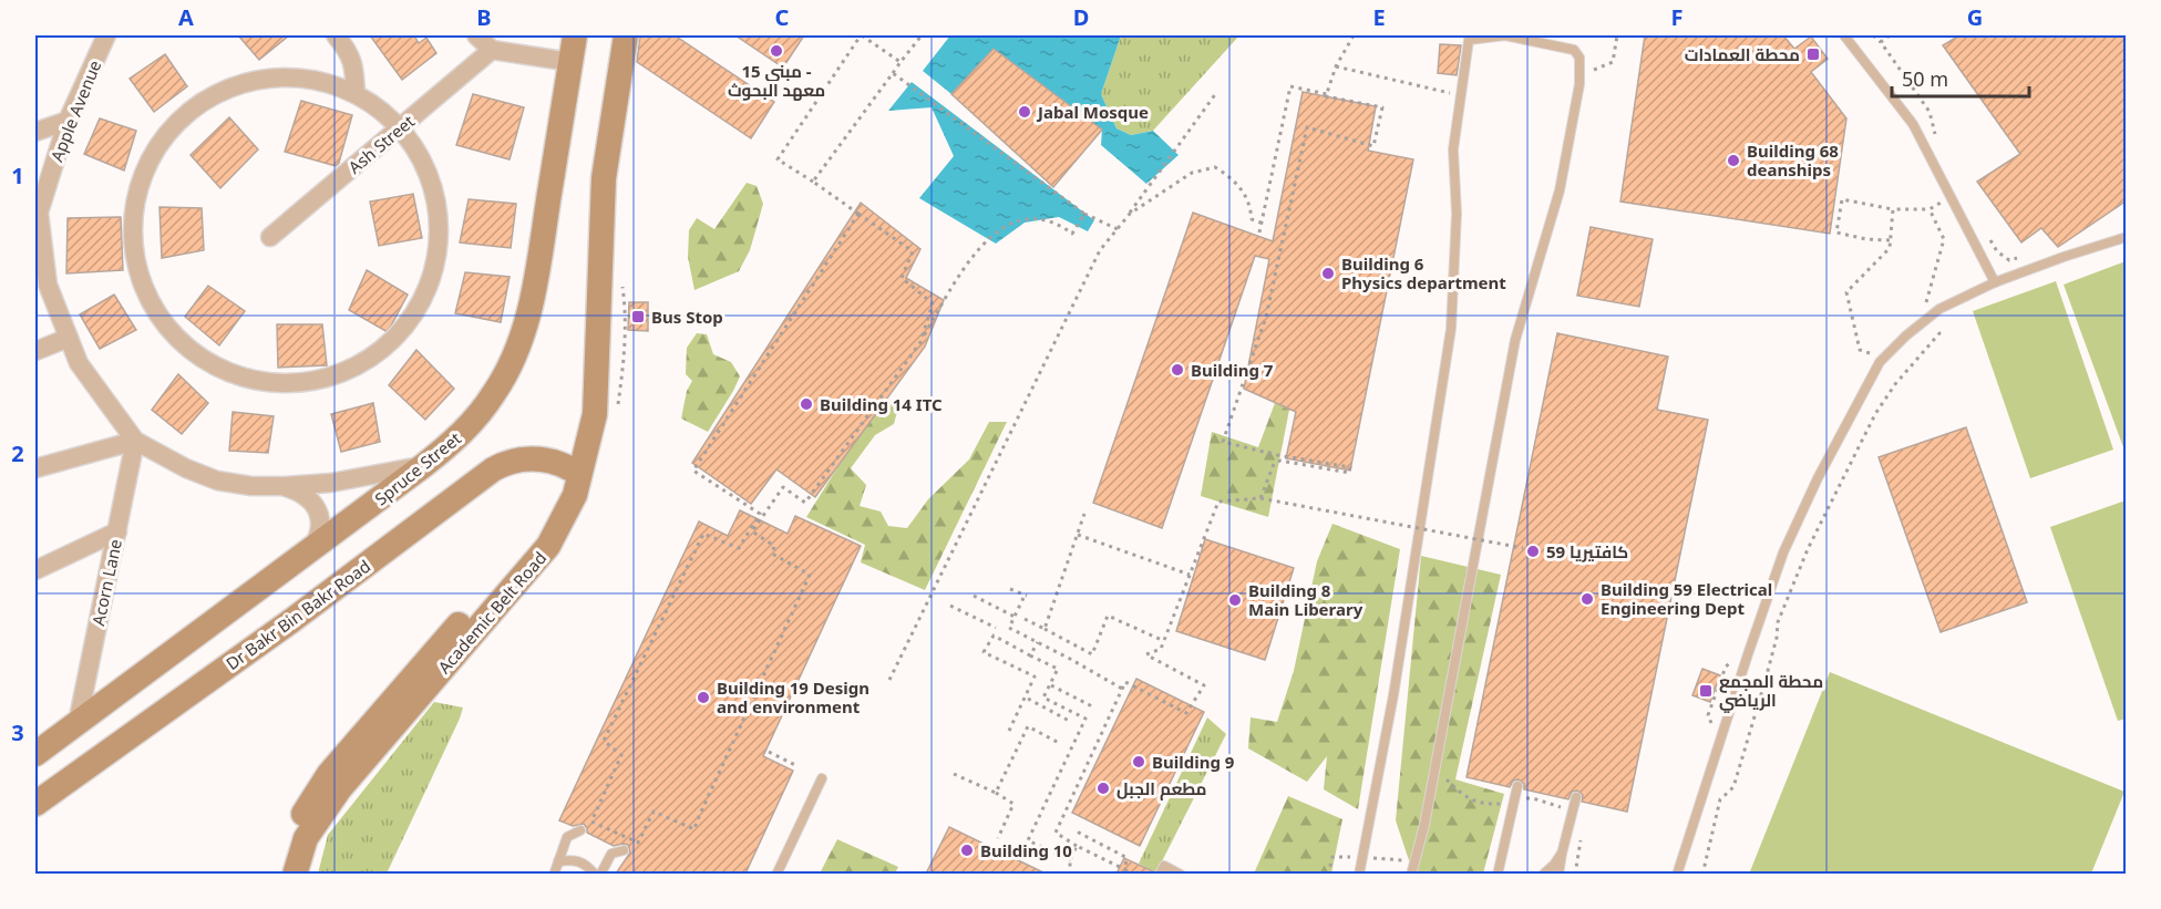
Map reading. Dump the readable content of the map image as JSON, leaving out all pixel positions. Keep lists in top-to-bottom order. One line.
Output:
{"streets":{"street":["Apple Avenue","Ash Street","Spruce Street","Acorn Lane","Academic Belt Road","Dr Bakr Bin Bakr Road"]},"crossings":[["Apple Avenue","Spruce Street"],["Apple Avenue","Acorn Lane"],["Spruce Street","Acorn Lane"],["Academic Belt Road","Dr Bakr Bin Bakr Road"]],"places":{"other":["مبنى 15 - معهد البحوث","Jabal Mosque","Building 68 deanships","Building 6 Physics department","Building 7","Building 14 ITC","كافتيريا 59","Building 59 Electrical Engineering Dept","Building 8 Main Liberary","Building 19 Design and environment","Building 9","مطعم الجبل","Building 10"],"transit":["محطة العمادات","Bus Stop","محطة المجمع الرياضي"]},"scale_bar":"50 m","grid":{"columns":["A","B","C","D","E","F","G"],"rows":["1","2","3"]}}
